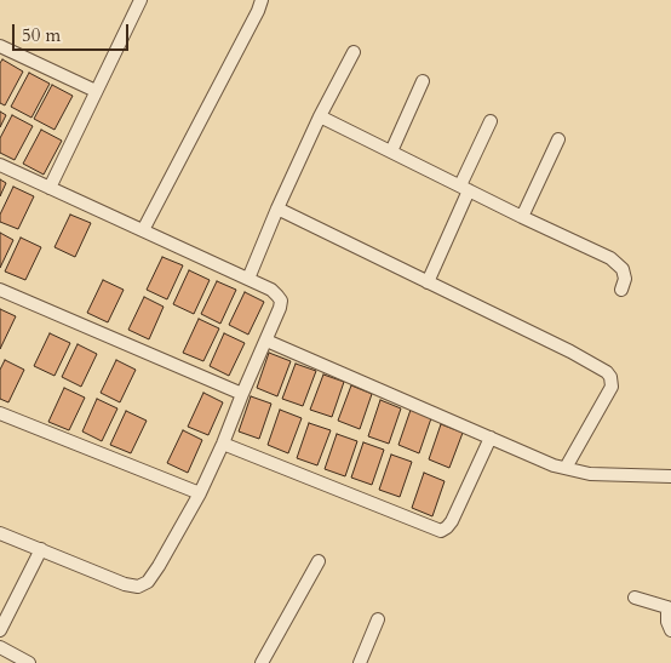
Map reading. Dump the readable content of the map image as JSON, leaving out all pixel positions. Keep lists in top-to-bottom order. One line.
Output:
{"scale_bar":"50 m"}
